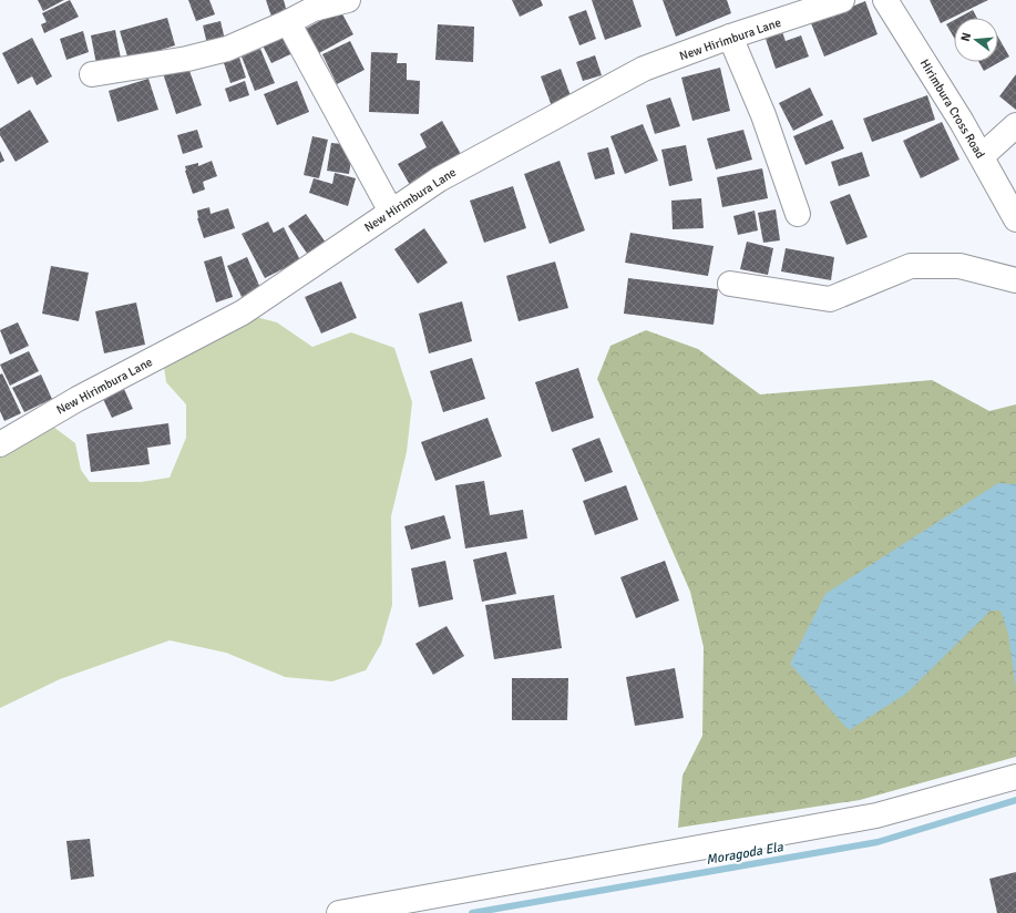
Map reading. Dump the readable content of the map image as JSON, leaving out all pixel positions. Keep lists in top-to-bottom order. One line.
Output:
{"streets":{"street":["New Hirimbura Lane","Hirimbura Cross Road"]},"water":["Moragoda Ela"],"north":"left"}
